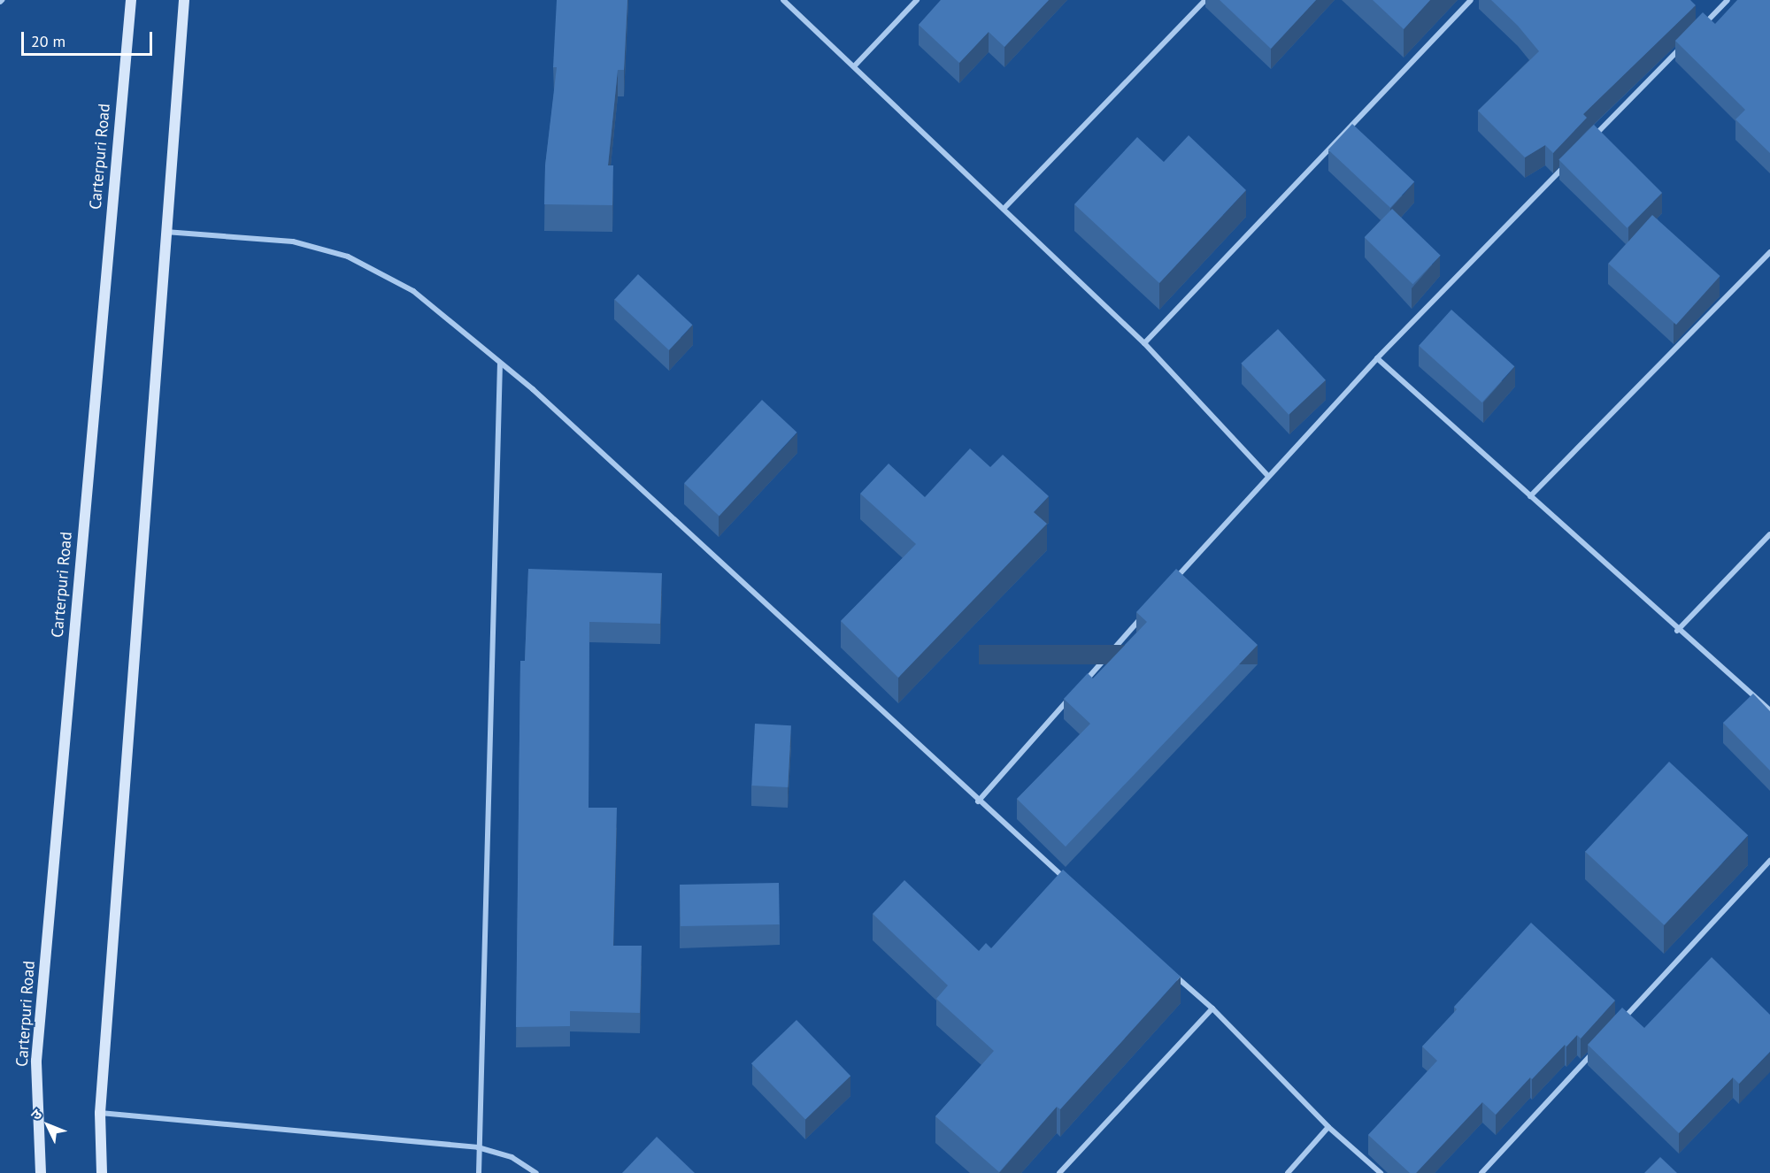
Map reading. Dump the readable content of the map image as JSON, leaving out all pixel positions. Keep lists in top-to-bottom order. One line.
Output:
{"streets":{"main road":["Carterpuri Road"]},"scale_bar":"20 m","north":"top left"}
